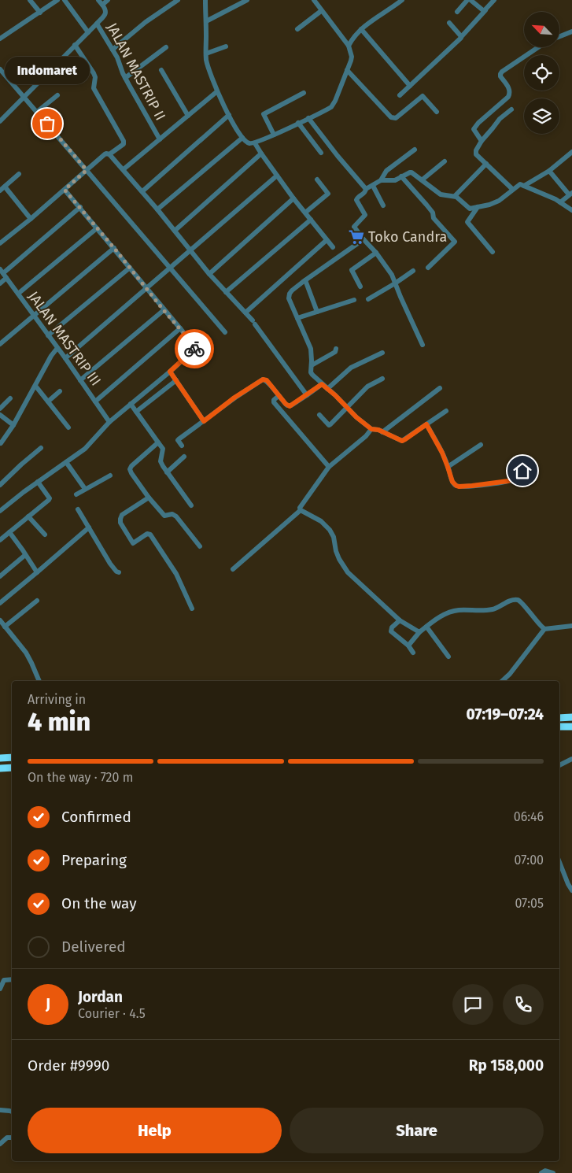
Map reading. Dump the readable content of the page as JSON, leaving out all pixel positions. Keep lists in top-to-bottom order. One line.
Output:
{"streets":{"street":["JALAN MASTRIP II","JALAN MASTRIP III"]},"places":{"other":["Indomaret"],"supermarket":["Toko Candra"]},"north":"top left","page":{"bubble":"Indomaret","heading":["4 min","Arriving in","07:19–07:24"],"panel":["Jordan","Courier · 4.5","Order #9990","Rp 158,000"],"bar":"On the way · 720 m","list":[["Confirmed","06:46"],["Preparing","07:00"],["On the way","07:05"],"Delivered"],"round":"J","buttons":["Help","Share"]}}
